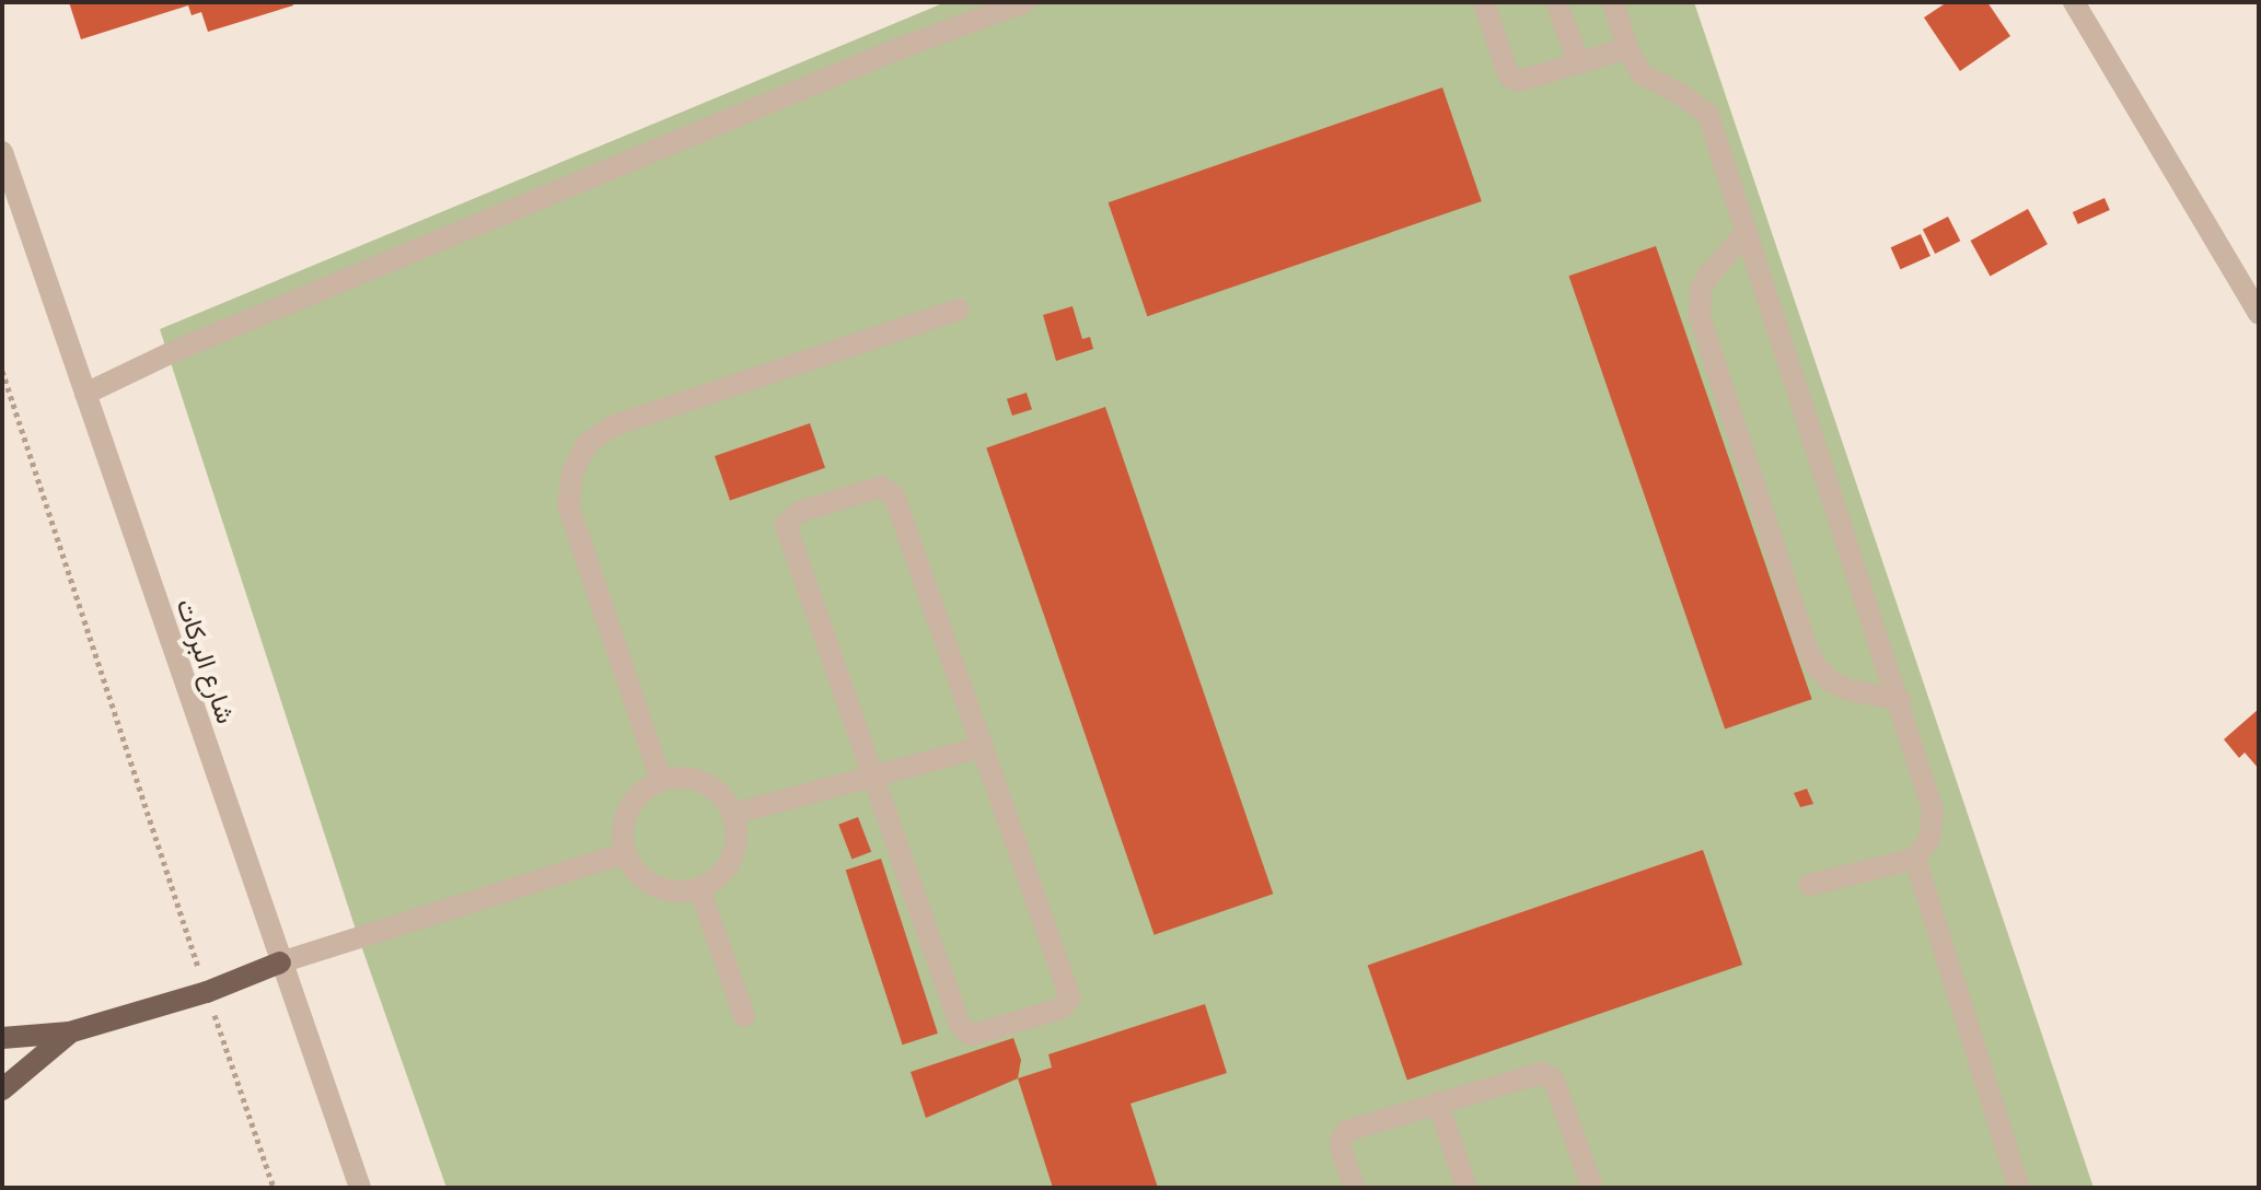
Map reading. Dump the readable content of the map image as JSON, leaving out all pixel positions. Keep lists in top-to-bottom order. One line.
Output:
{"streets":{"street":["شارع البركات"]}}
